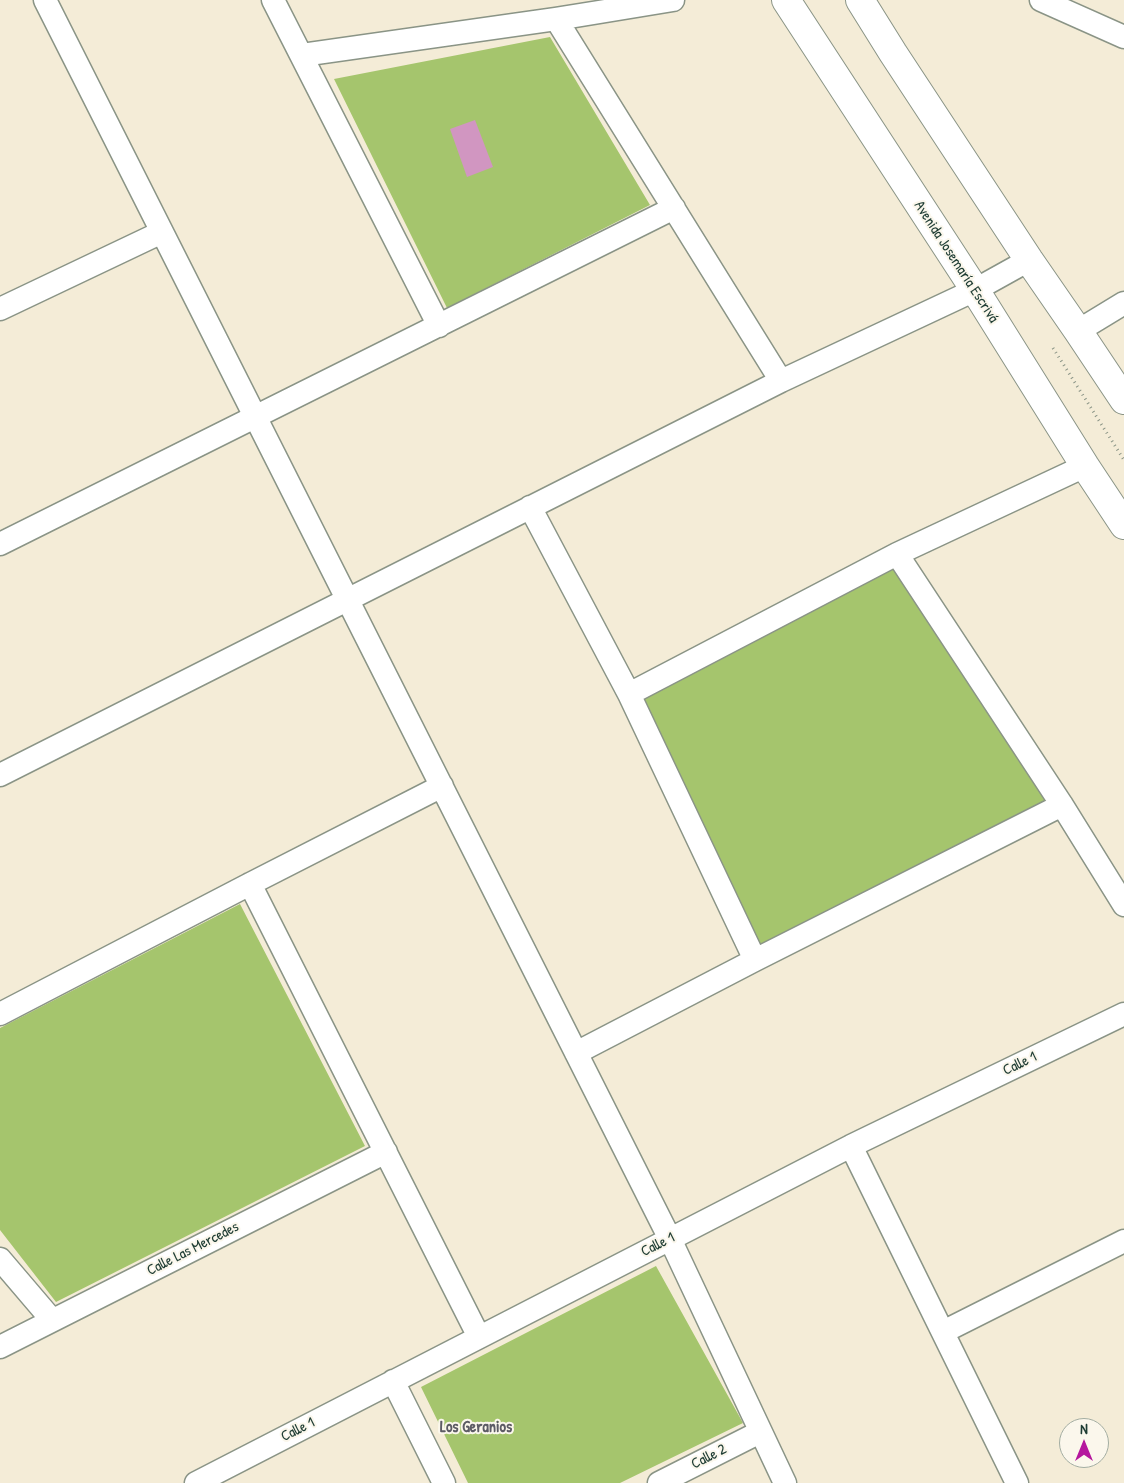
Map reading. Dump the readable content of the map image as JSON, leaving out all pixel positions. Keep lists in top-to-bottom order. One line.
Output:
{"streets":{"main road":["Avenida Josemaría Escrivá"],"street":["Calle 1","Calle Las Mercedes","Calle 2"]},"districts":["Los Geranios"],"north":"top"}
